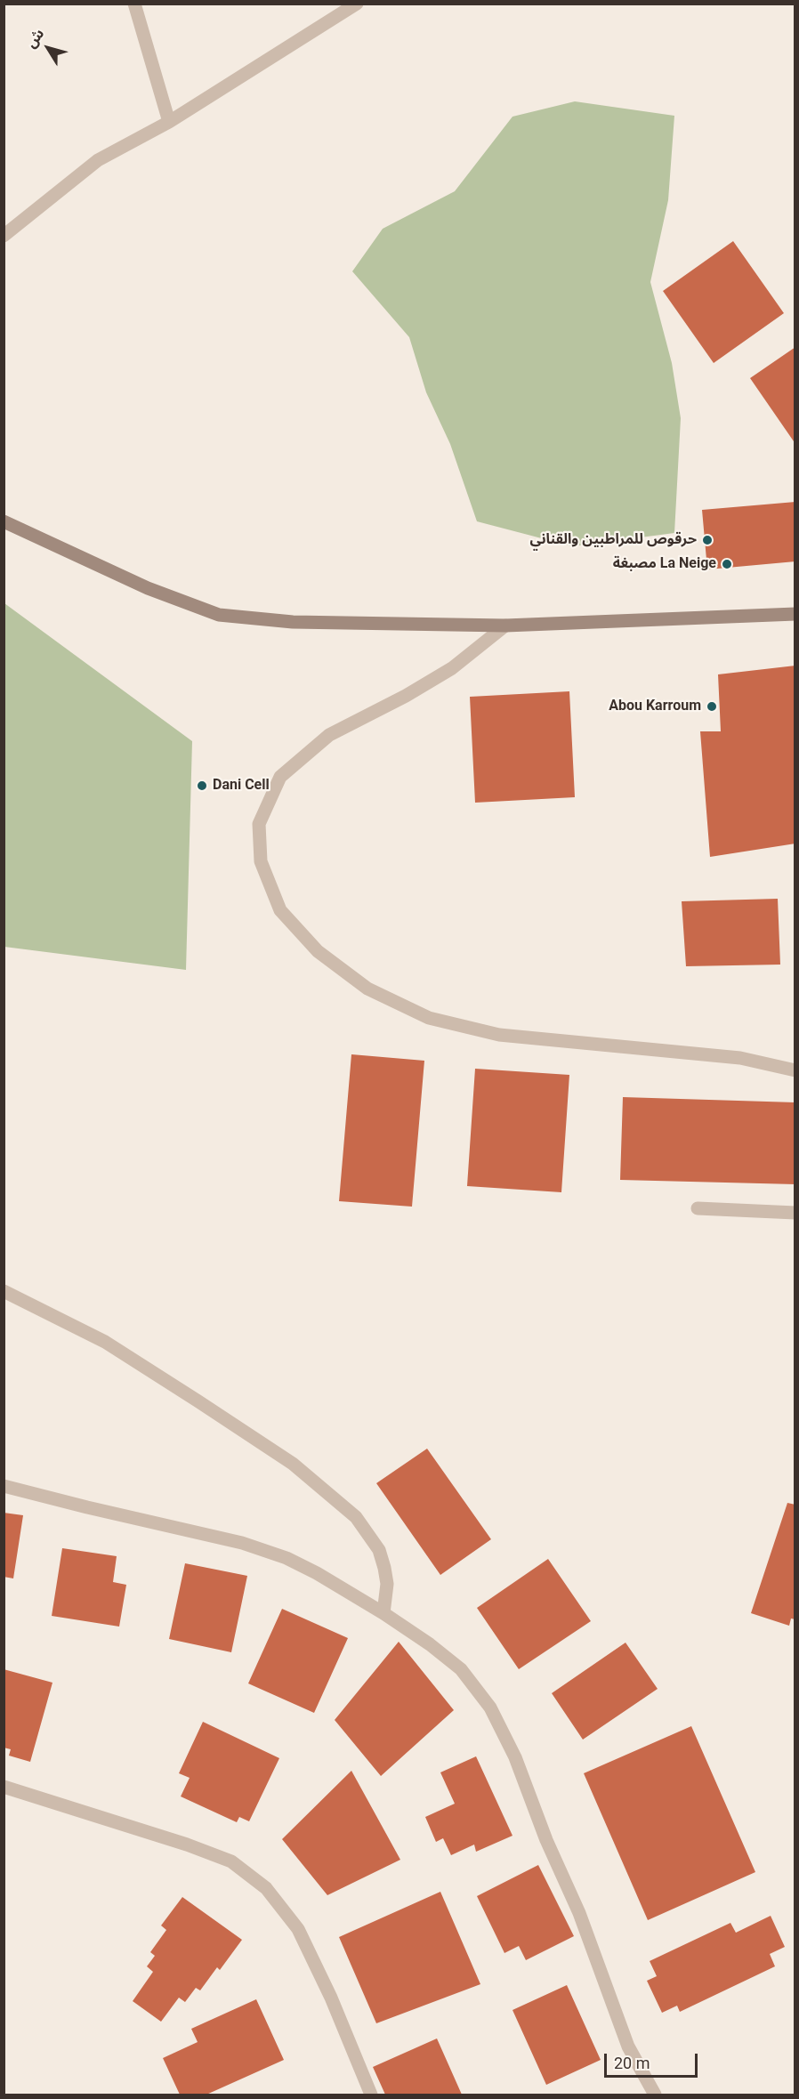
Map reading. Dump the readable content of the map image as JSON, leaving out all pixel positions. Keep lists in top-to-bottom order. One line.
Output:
{"places":["حرقوص للمراطبين والقناني","مصبغة La Neige","Abou Karroum","Dani Cell"],"scale_bar":"20 m","north":"top left"}
